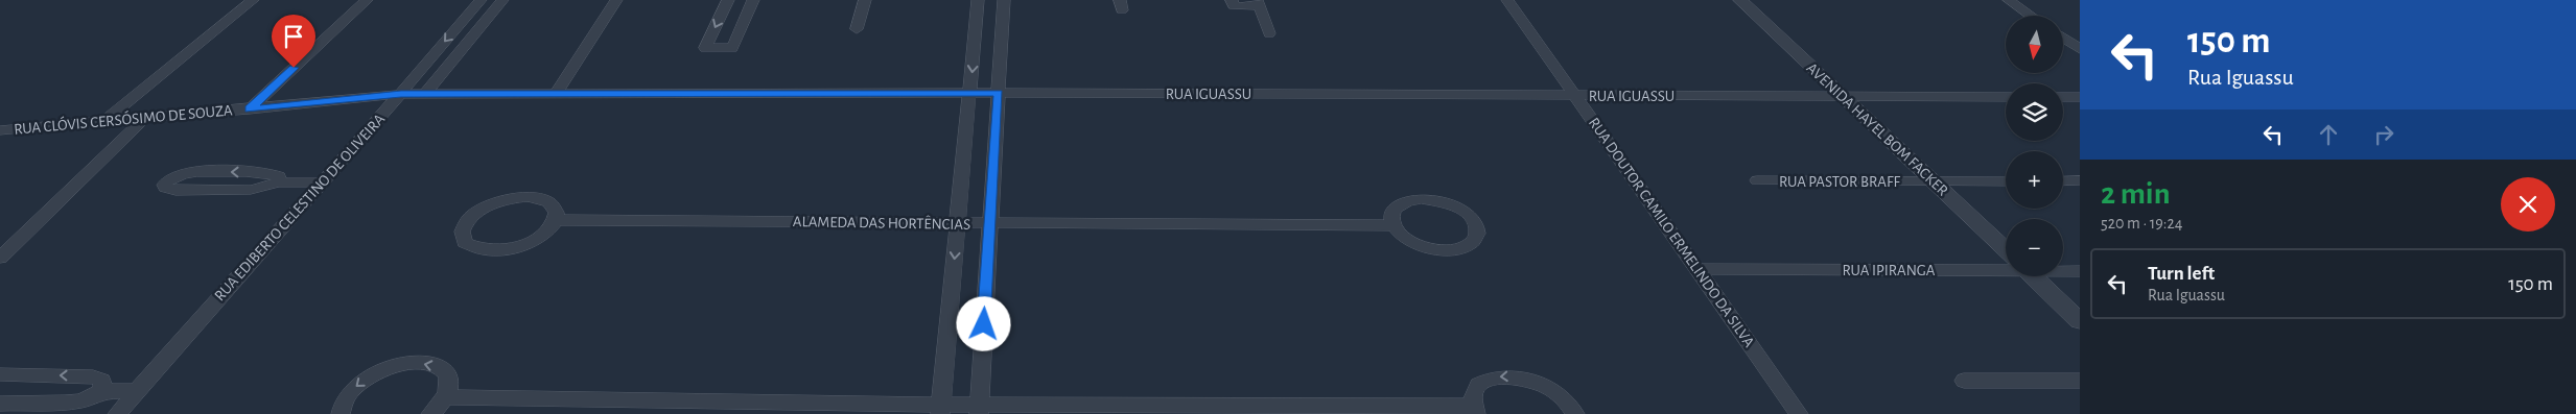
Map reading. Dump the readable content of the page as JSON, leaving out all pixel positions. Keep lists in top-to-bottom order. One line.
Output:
{"streets":{"street":["RUA IGUASSU","RUA CLÓVIS CERSÓSIMO DE SOUZA","AVENIDA HAYEL BOM FACKER","RUA PASTOR BRAFF","RUA EDIBERTO CELESTINO DE OLIVEIRA","ALAMEDA DAS HORTÊNCIAS","RUA DOUTOR CAMILO ERMELINDO DA SILVA","RUA IPIRANGA"]},"crossings":[["RUA IGUASSU","RUA CLÓVIS CERSÓSIMO DE SOUZA"],["RUA IGUASSU","AVENIDA HAYEL BOM FACKER"],["RUA IGUASSU","RUA EDIBERTO CELESTINO DE OLIVEIRA"],["RUA IGUASSU","RUA DOUTOR CAMILO ERMELINDO DA SILVA"],["RUA CLÓVIS CERSÓSIMO DE SOUZA","RUA EDIBERTO CELESTINO DE OLIVEIRA"],["AVENIDA HAYEL BOM FACKER","RUA PASTOR BRAFF"],["RUA DOUTOR CAMILO ERMELINDO DA SILVA","RUA IPIRANGA"]],"north":"bottom","page":{"turn":["150 m","Rua Iguassu"],"map_buttons":["+","−"],"heading":["2 min","520 m · 19:24"],"list":[{"name":"Turn left","note":"Rua Iguassu","value":"150 m"}]}}
